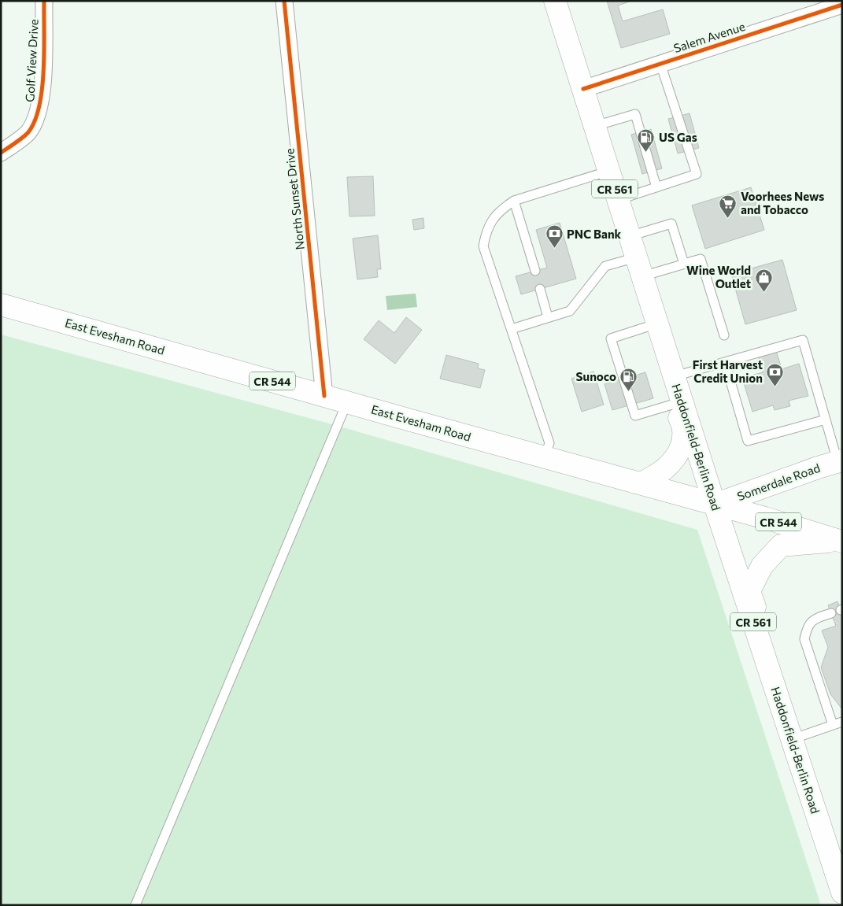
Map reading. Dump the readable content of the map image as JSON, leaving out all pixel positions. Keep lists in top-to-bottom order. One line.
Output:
{"streets":{"main road":["CR 561","East Evesham Road","CR 544","Haddonfield-Berlin Road","Somerdale Road"],"street":["Salem Avenue","Golf View Drive","North Sunset Drive"]},"crossings":[["Salem Avenue","Haddonfield-Berlin Road"],["North Sunset Drive","East Evesham Road"],["East Evesham Road","Haddonfield-Berlin Road"],["East Evesham Road","Somerdale Road"],["Haddonfield-Berlin Road","Somerdale Road"]],"places":{"fuel station":["US Gas","Sunoco"],"supermarket":["Voorhees News and Tobacco"],"bank":["PNC Bank","First Harvest Credit Union"],"shop":["Wine World Outlet"]}}
